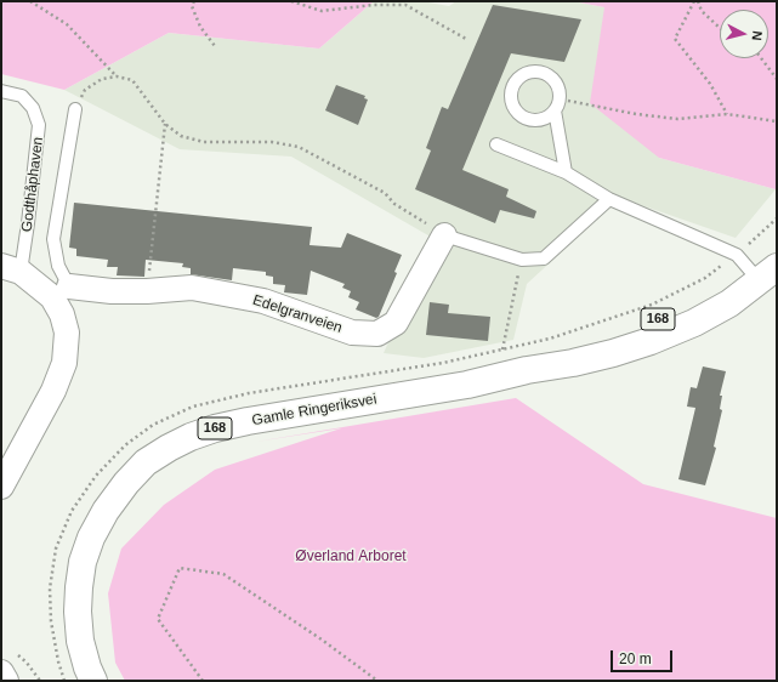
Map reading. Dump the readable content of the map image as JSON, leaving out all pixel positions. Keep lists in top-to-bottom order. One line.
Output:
{"streets":{"main road":["168","Gamle Ringeriksvei"],"street":["Edelgranveien"],"lane":["Godthåphaven"]},"parks":["Øverland Arboret"],"scale_bar":"20 m","north":"right"}
